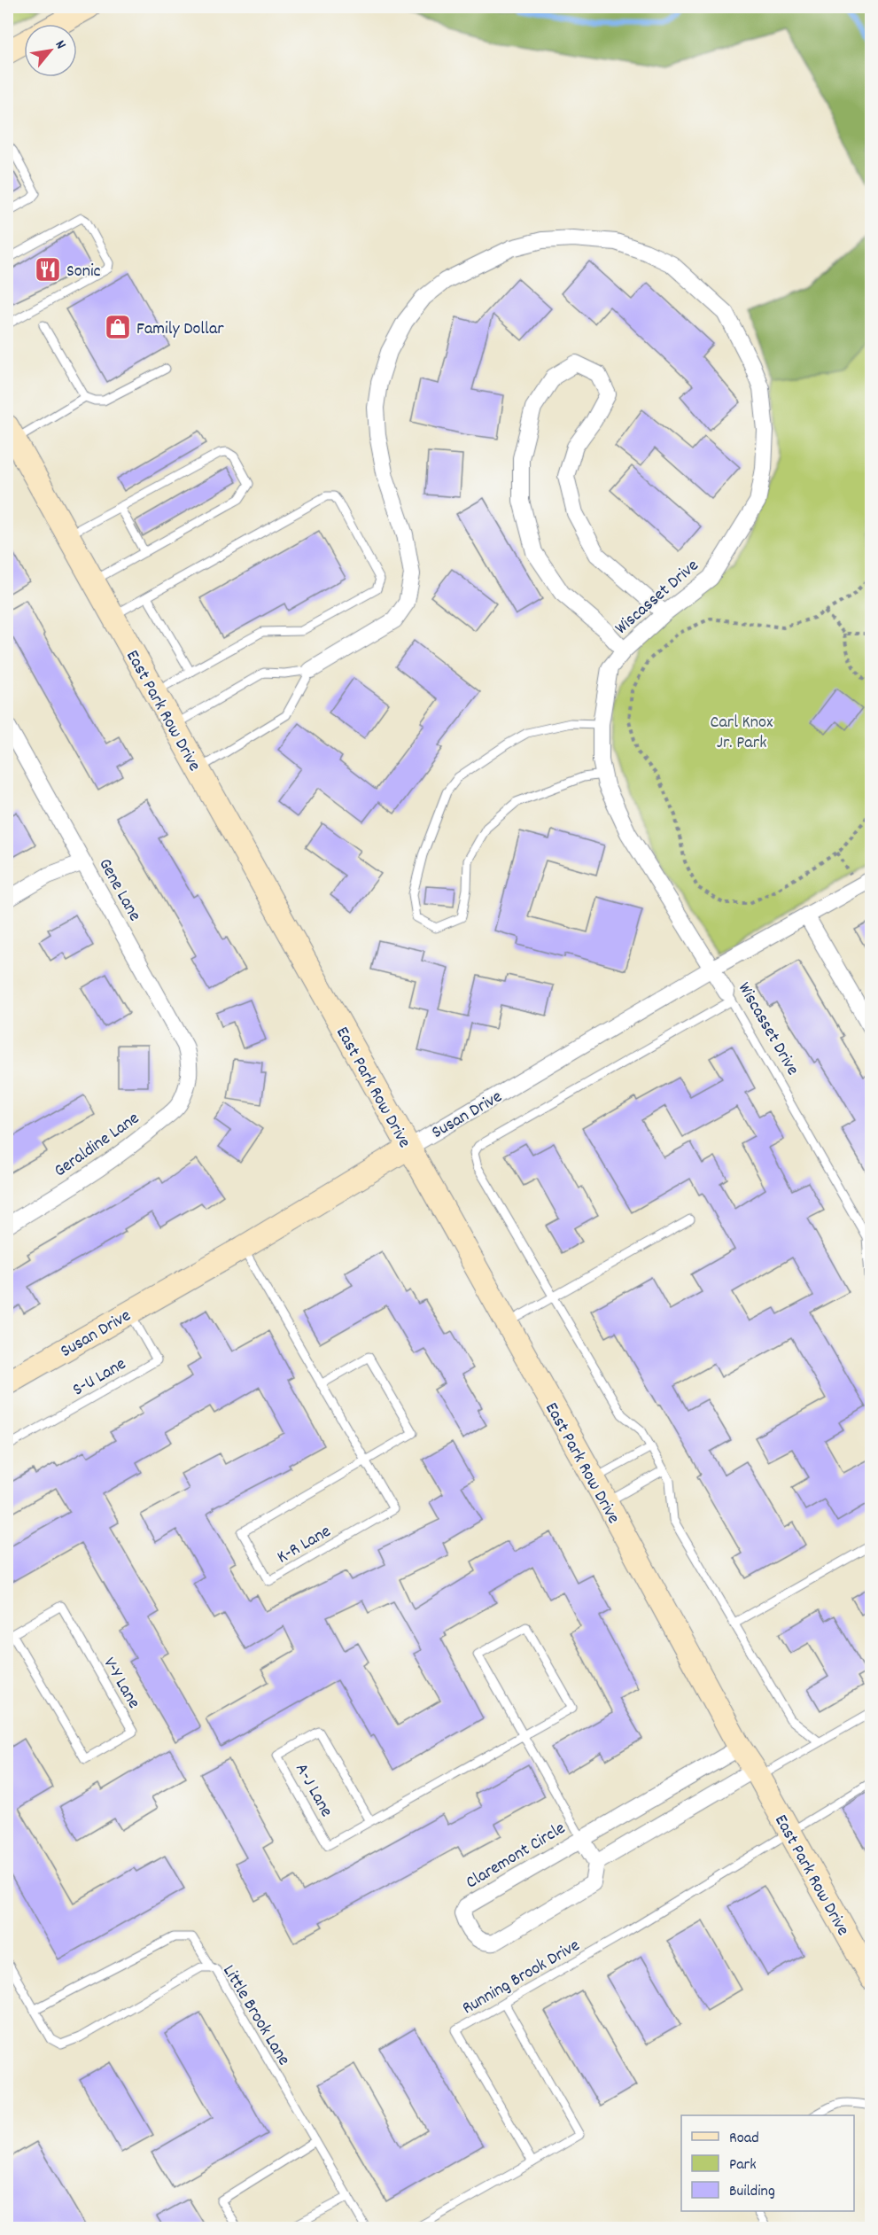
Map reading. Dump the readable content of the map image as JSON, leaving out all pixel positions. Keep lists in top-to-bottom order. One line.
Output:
{"streets":{"main road":["East Park Row Drive","Susan Drive"],"street":["Wiscasset Drive","Gene Lane","Geraldine Lane","Claremont Circle"],"lane":["S-U Lane","K-R Lane","V-Y Lane","A-J Lane","Running Brook Drive","Little Brook Lane"]},"crossings":[["Wiscasset Drive","East Park Row Drive"],["Wiscasset Drive","Susan Drive"],["East Park Row Drive","Susan Drive"],["East Park Row Drive","Running Brook Drive"],["Gene Lane","Geraldine Lane"],["Susan Drive","S-U Lane"],["Susan Drive","K-R Lane"],["A-J Lane","Claremont Circle"]],"parks":["Carl Knox Jr. Park"],"places":{"restaurant":["Sonic"],"shop":["Family Dollar"]},"legend":["Road","Park","Building"],"north":"top right"}
